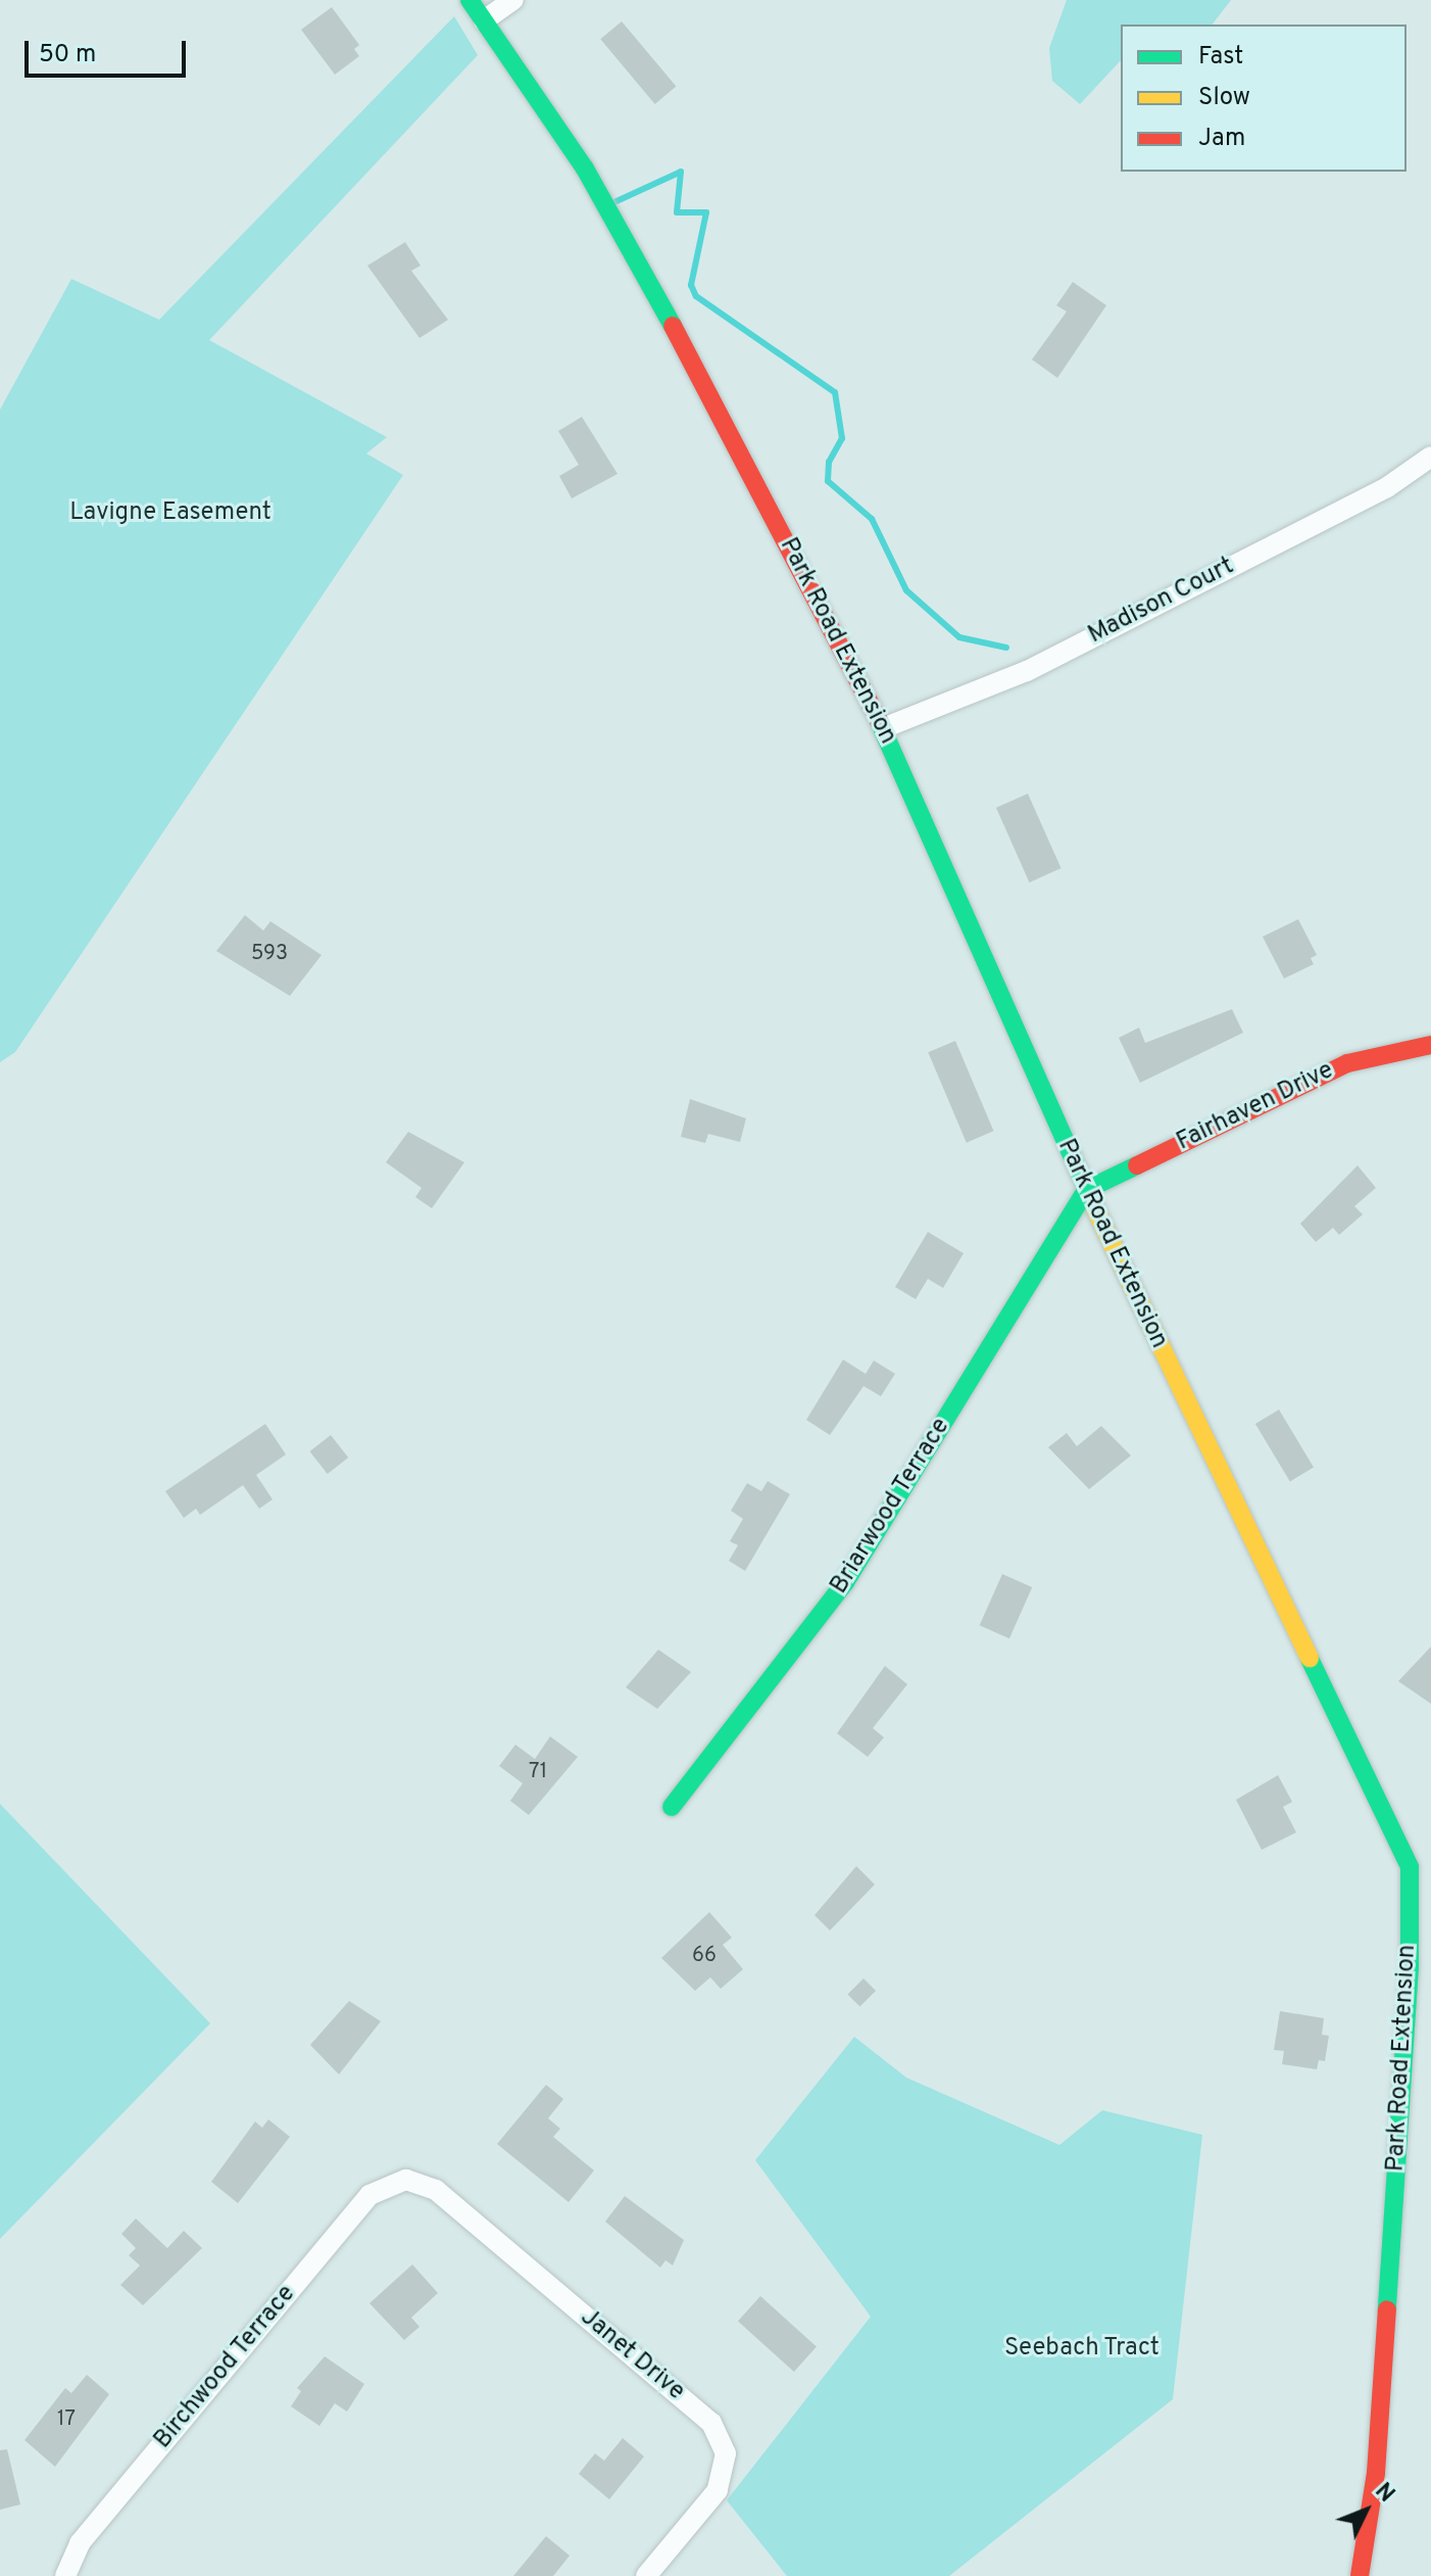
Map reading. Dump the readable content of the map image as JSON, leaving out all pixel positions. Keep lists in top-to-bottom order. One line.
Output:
{"streets":{"street":["Madison Court","Park Road Extension","Fairhaven Drive","Briarwood Terrace","Janet Drive","Birchwood Terrace"]},"crossings":[["Madison Court","Park Road Extension"],["Park Road Extension","Fairhaven Drive"],["Park Road Extension","Briarwood Terrace"],["Fairhaven Drive","Briarwood Terrace"],["Janet Drive","Birchwood Terrace"]],"parks":["Lavigne Easement","Seebach Tract"],"house_numbers":["593","71","66","17"],"legend":["Fast","Slow","Jam"],"scale_bar":"50 m","north":"top right"}
